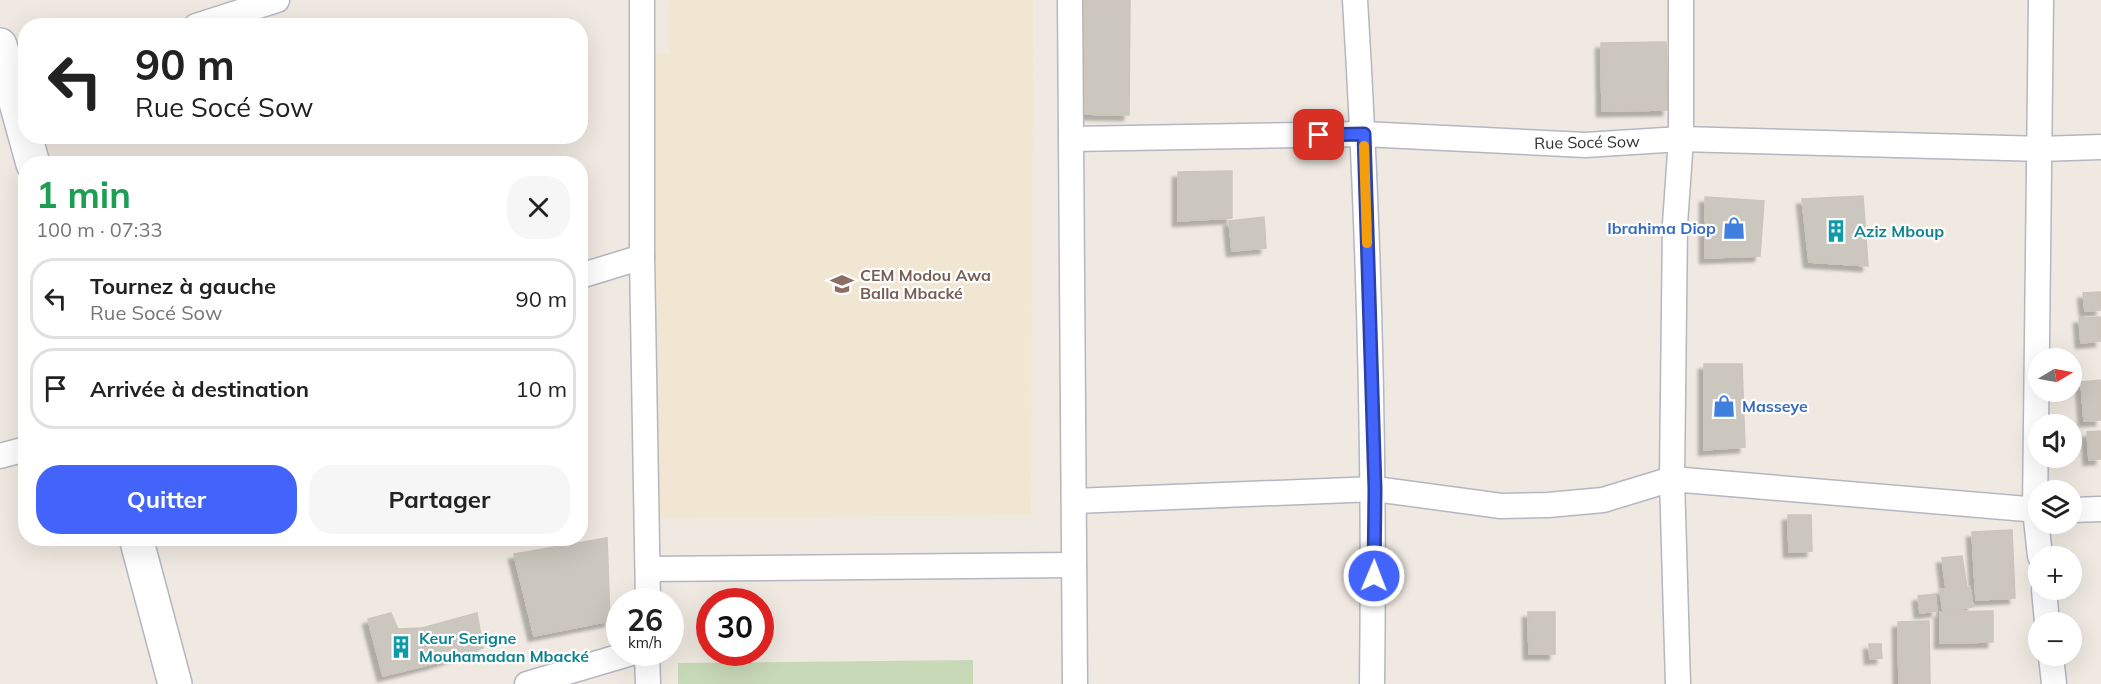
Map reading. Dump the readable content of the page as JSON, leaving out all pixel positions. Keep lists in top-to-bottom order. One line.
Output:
{"streets":{"street":["Rue Socé Sow"]},"places":{"shop":["Ibrahima Diop","Masseye"],"building":["Aziz Mboup","Keur Serigne Mouhamadan Mbacké"],"school or university":["CEM Modou Awa Balla Mbacké"]},"north":"right","page":{"turn":["90 m","Rue Socé Sow"],"heading":["1 min","100 m · 07:33"],"list":[{"name":"Tournez à gauche","note":"Rue Socé Sow","value":"90 m"},{"name":"Arrivée à destination","value":"10 m"}],"map_buttons":["+","−"],"buttons":["Quitter","Partager"],"speed":"26 km/h","limit":"30"}}
